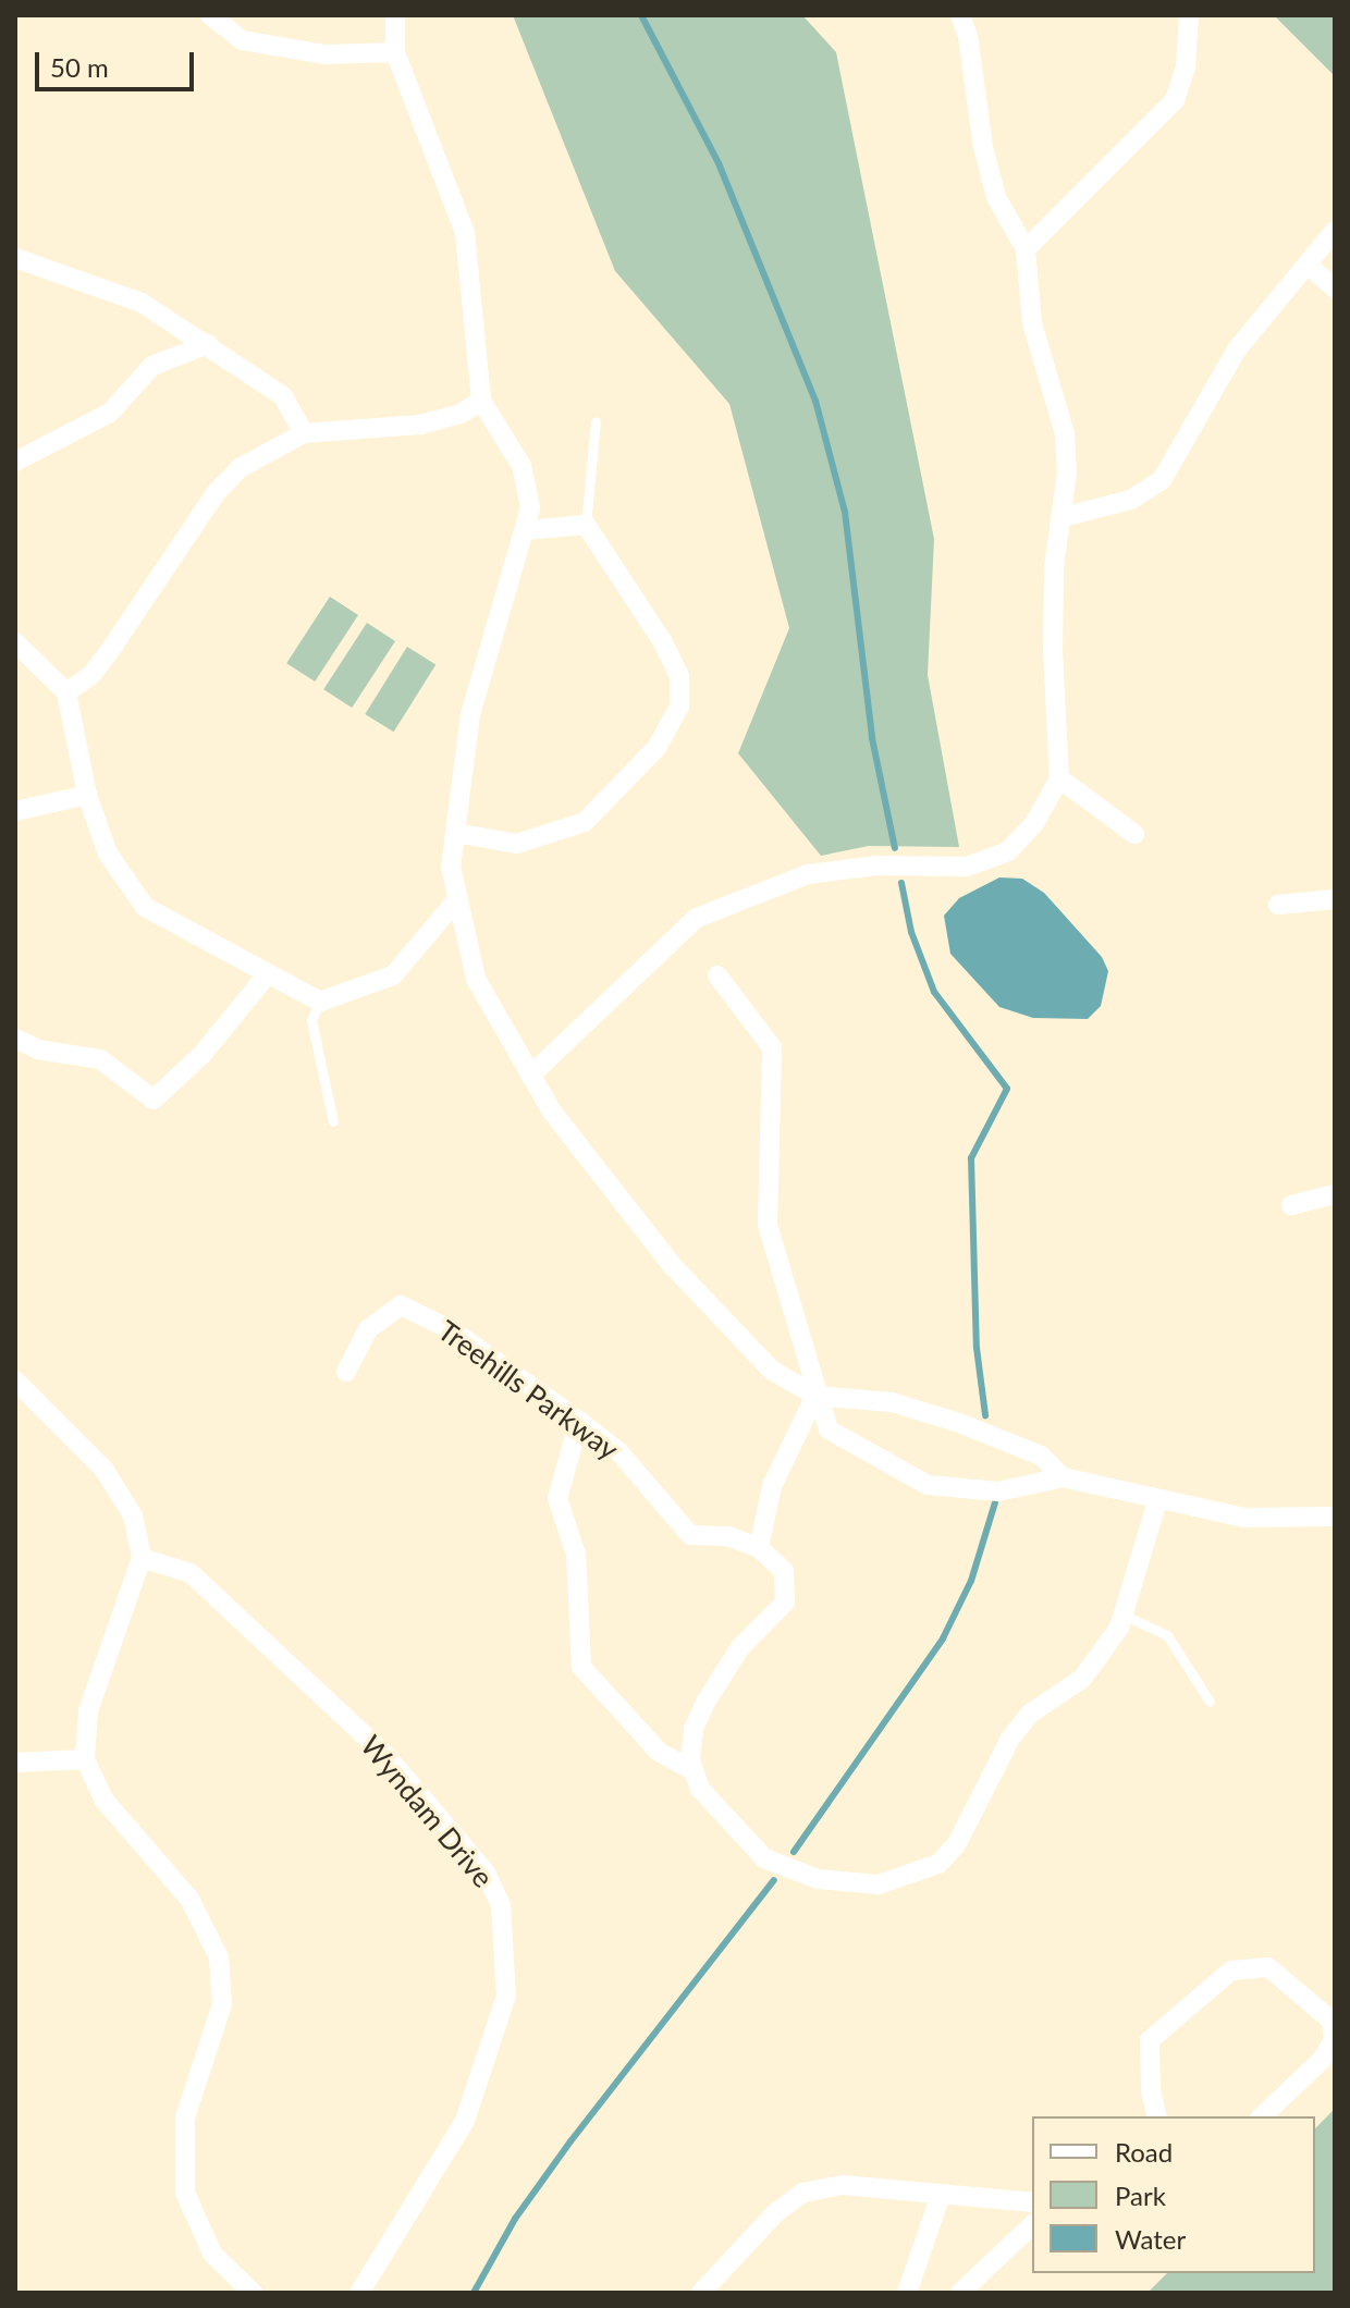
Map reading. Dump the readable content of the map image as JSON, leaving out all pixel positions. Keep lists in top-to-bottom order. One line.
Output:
{"streets":{"street":["Treehills Parkway","Wyndam Drive"]},"legend":["Road","Park","Water"],"scale_bar":"50 m"}
